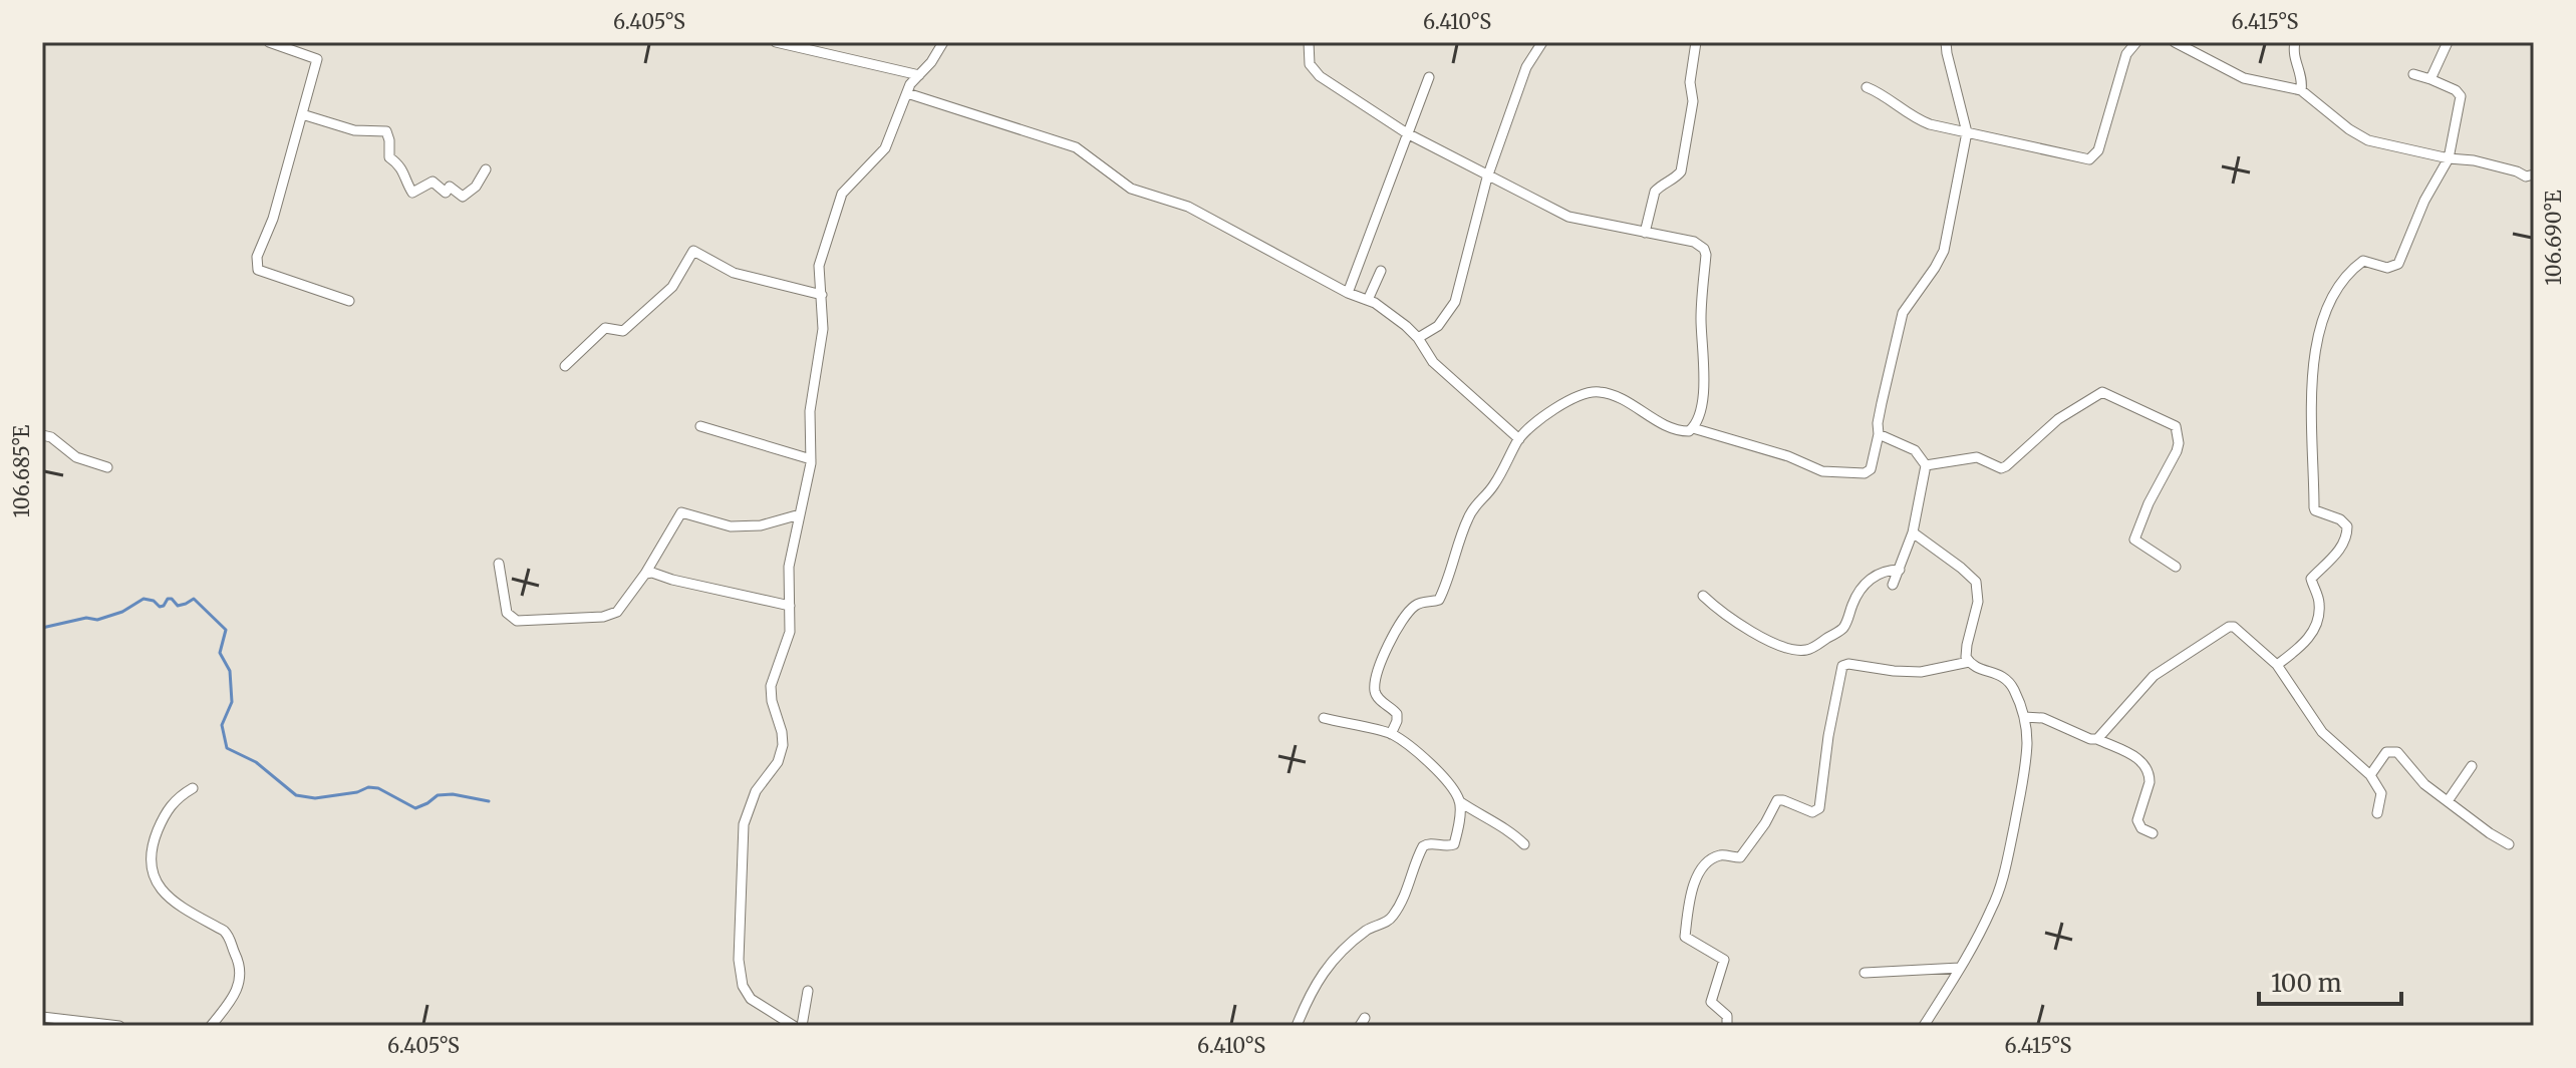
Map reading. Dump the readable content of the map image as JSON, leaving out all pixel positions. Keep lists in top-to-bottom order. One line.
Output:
{"scale_bar":"100 m","coordinates":["6.405°S","6.410°S","6.415°S","106.690°E","106.685°E"]}
